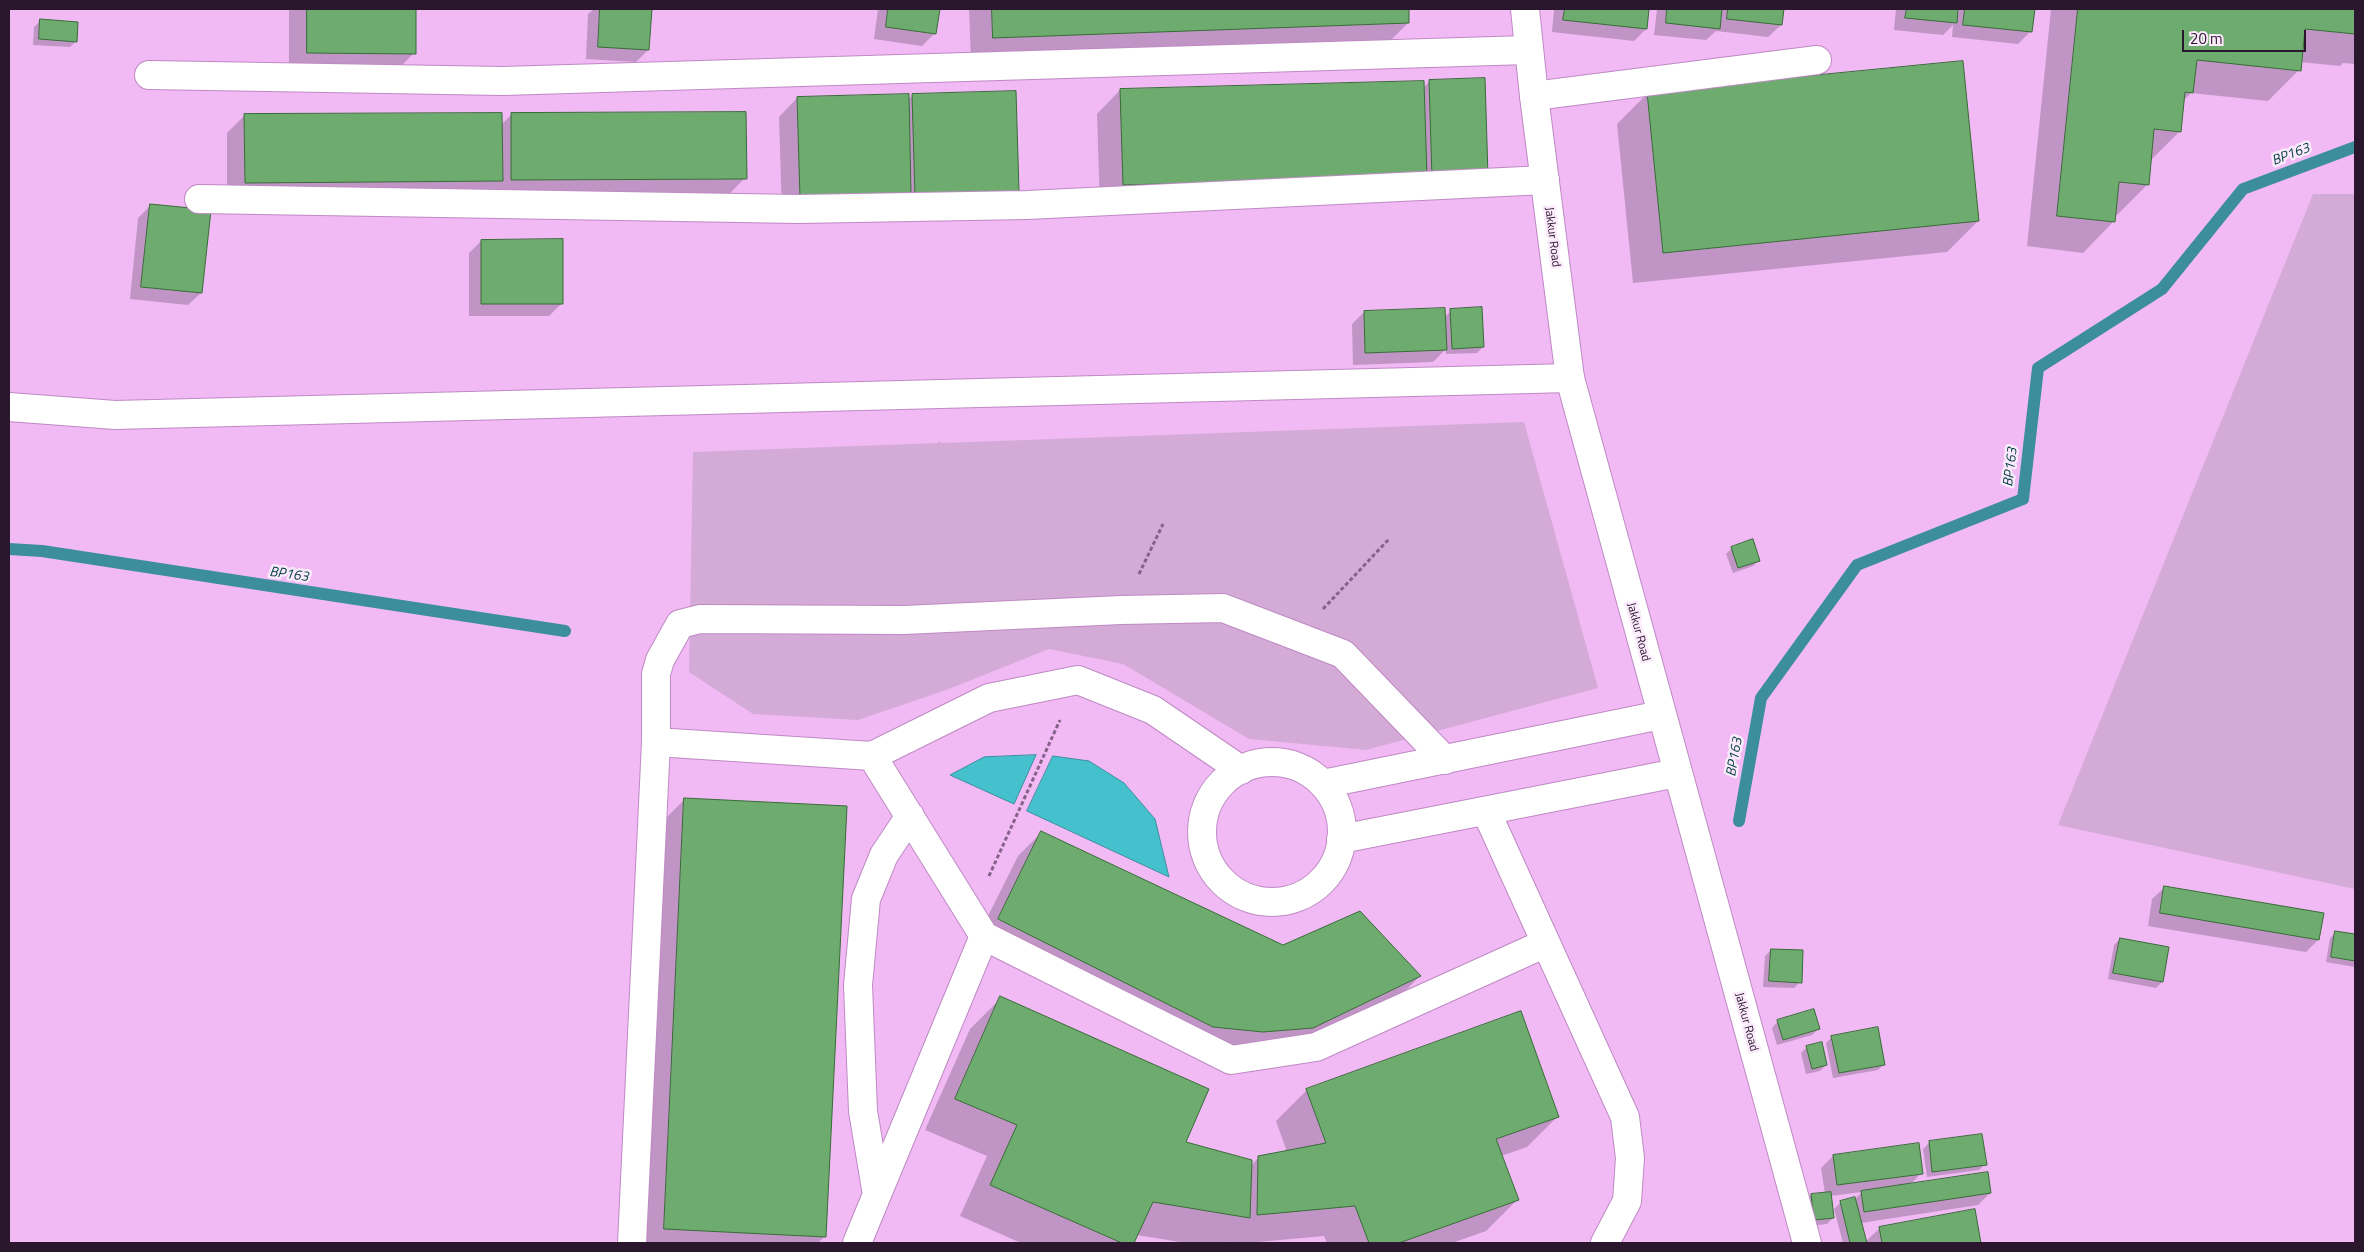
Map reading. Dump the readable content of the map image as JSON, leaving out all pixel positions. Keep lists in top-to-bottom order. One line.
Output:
{"streets":{"street":["Jakkur Road"]},"water":["BP163"],"scale_bar":"20 m"}
